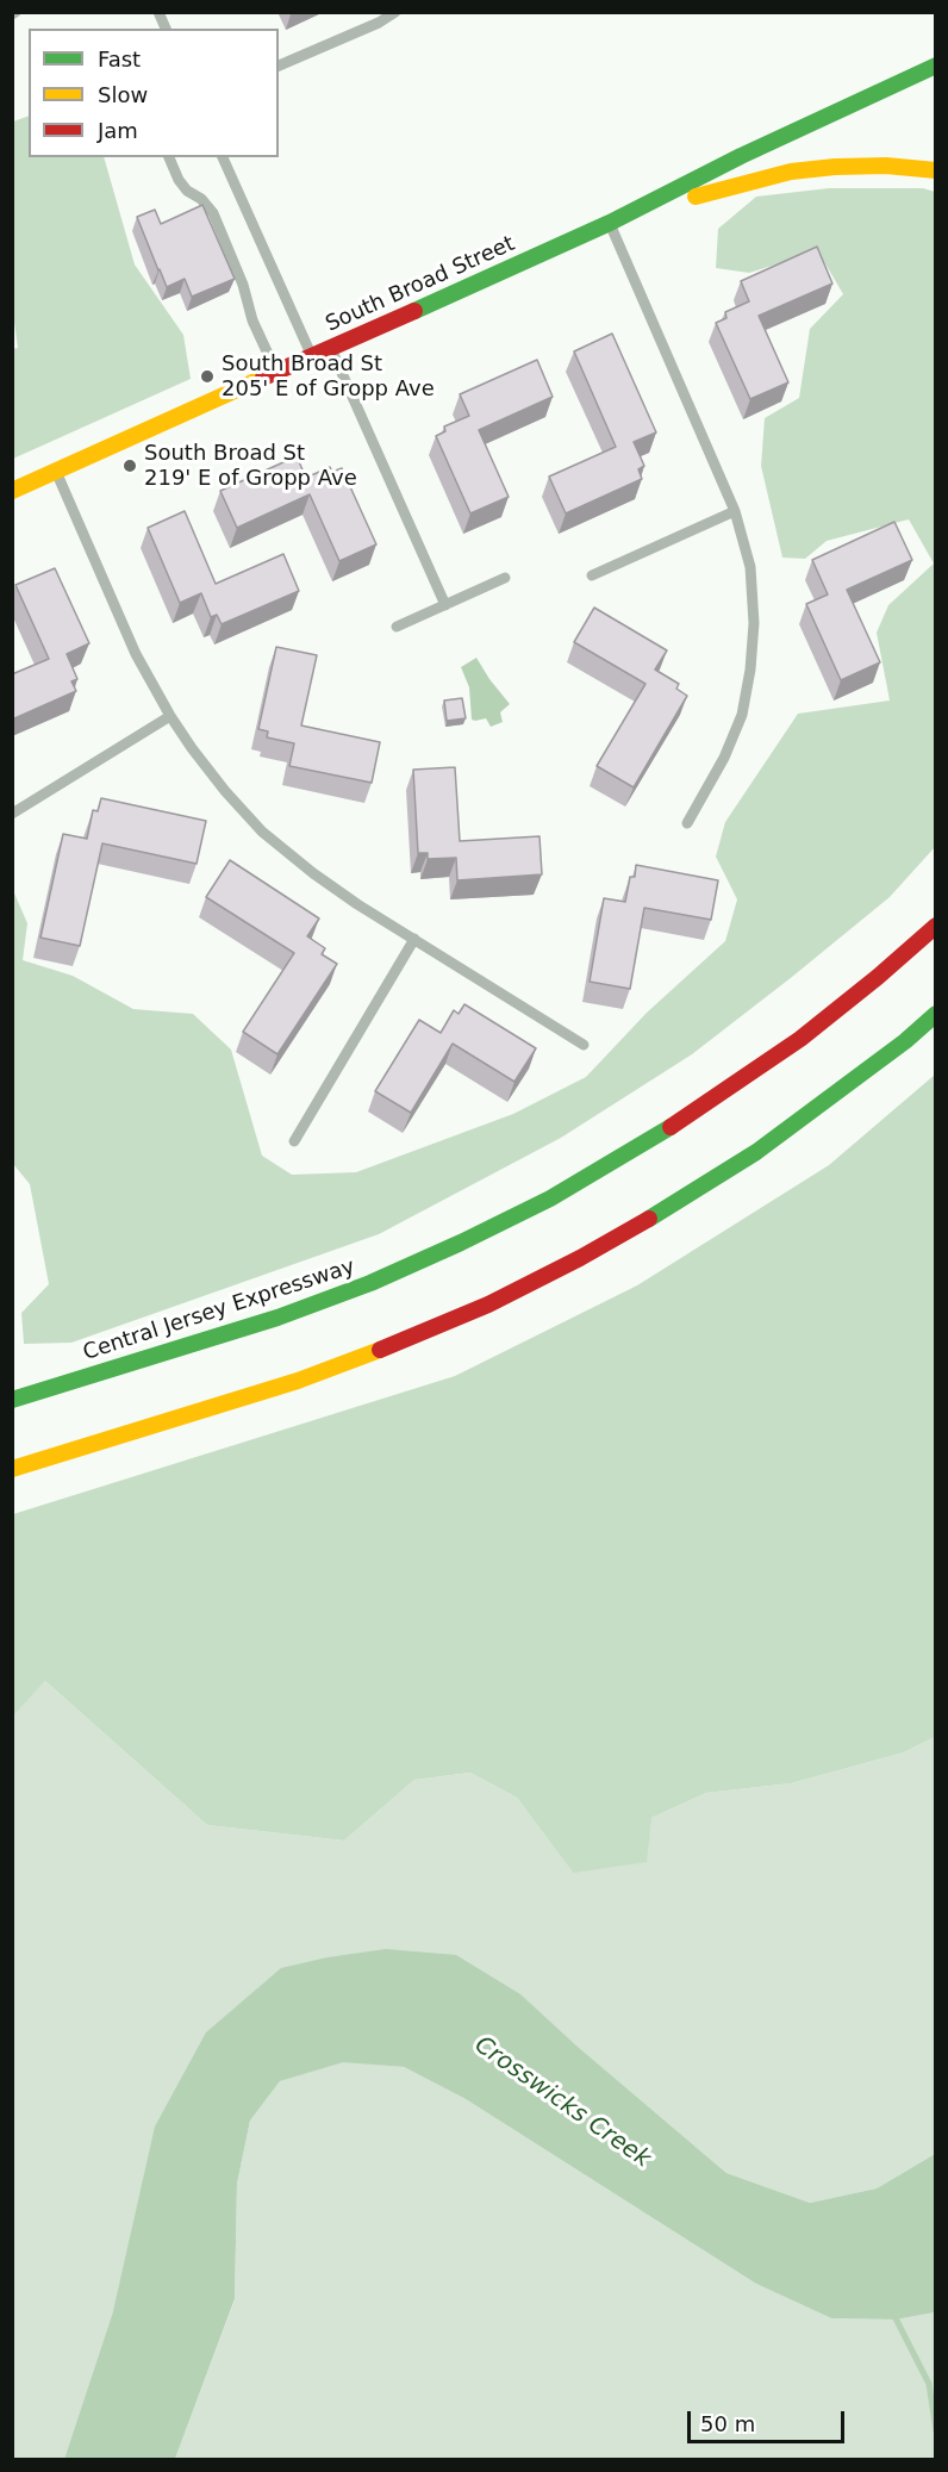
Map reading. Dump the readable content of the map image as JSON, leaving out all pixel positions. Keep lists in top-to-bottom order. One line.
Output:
{"streets":{"main road":["South Broad Street","Central Jersey Expressway"]},"water":["Crosswicks Creek"],"places":["South Broad St 205' E of Gropp Ave","South Broad St 219' E of Gropp Ave"],"legend":["Fast","Slow","Jam"],"scale_bar":"50 m"}
